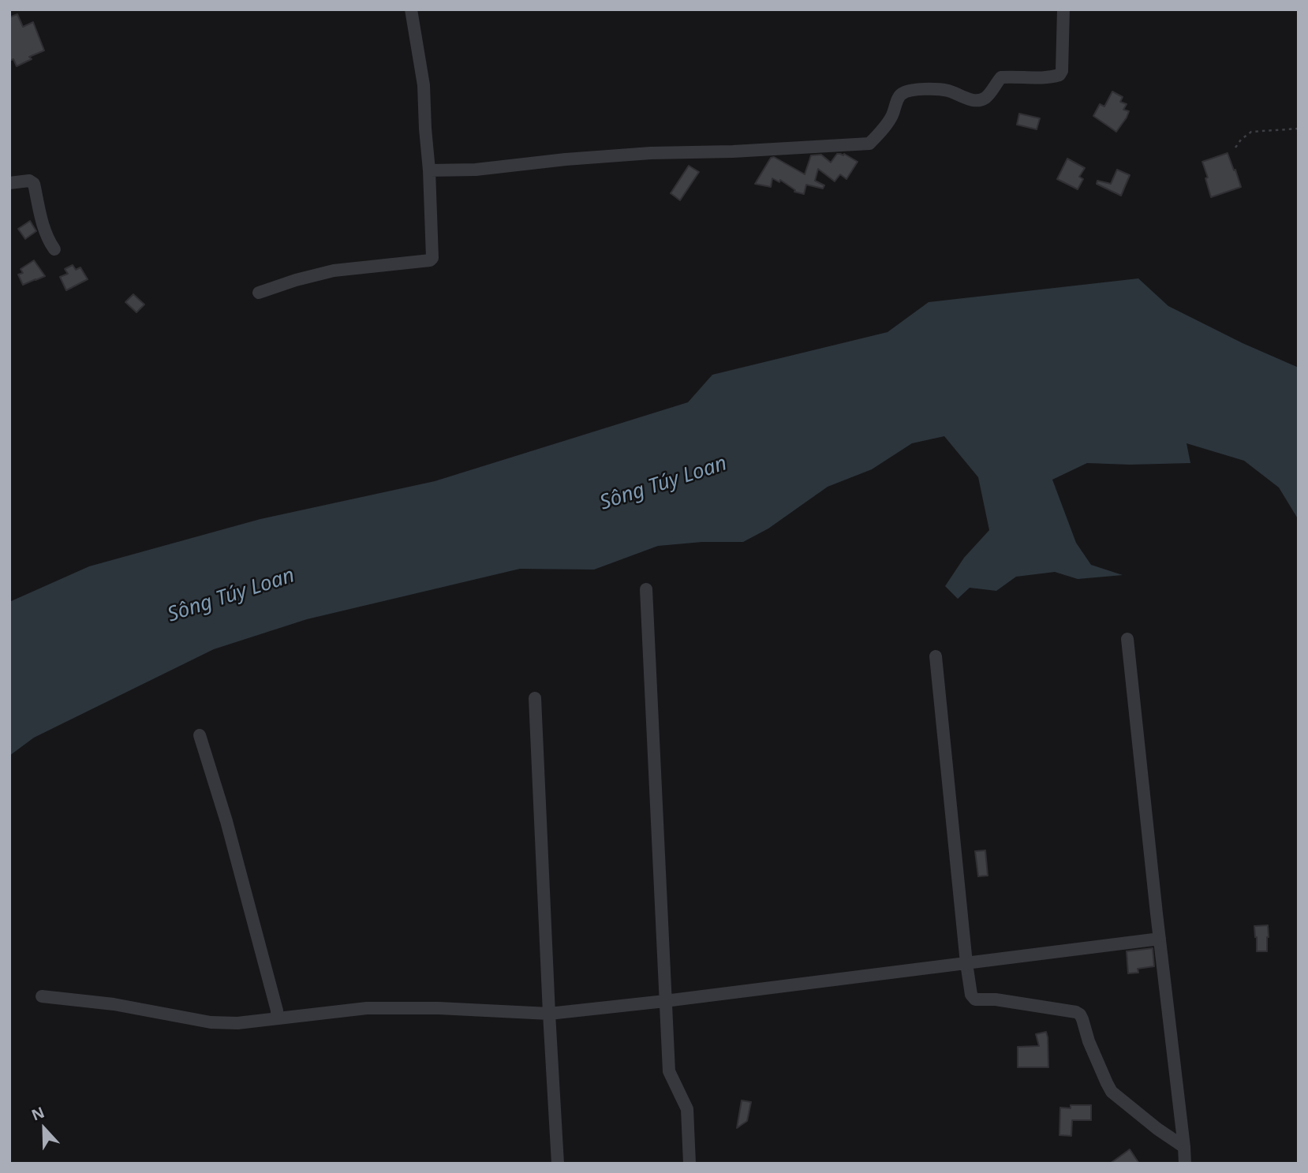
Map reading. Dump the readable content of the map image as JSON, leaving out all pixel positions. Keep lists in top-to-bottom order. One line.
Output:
{"water":["Sông Túy Loan"],"north":"top"}
